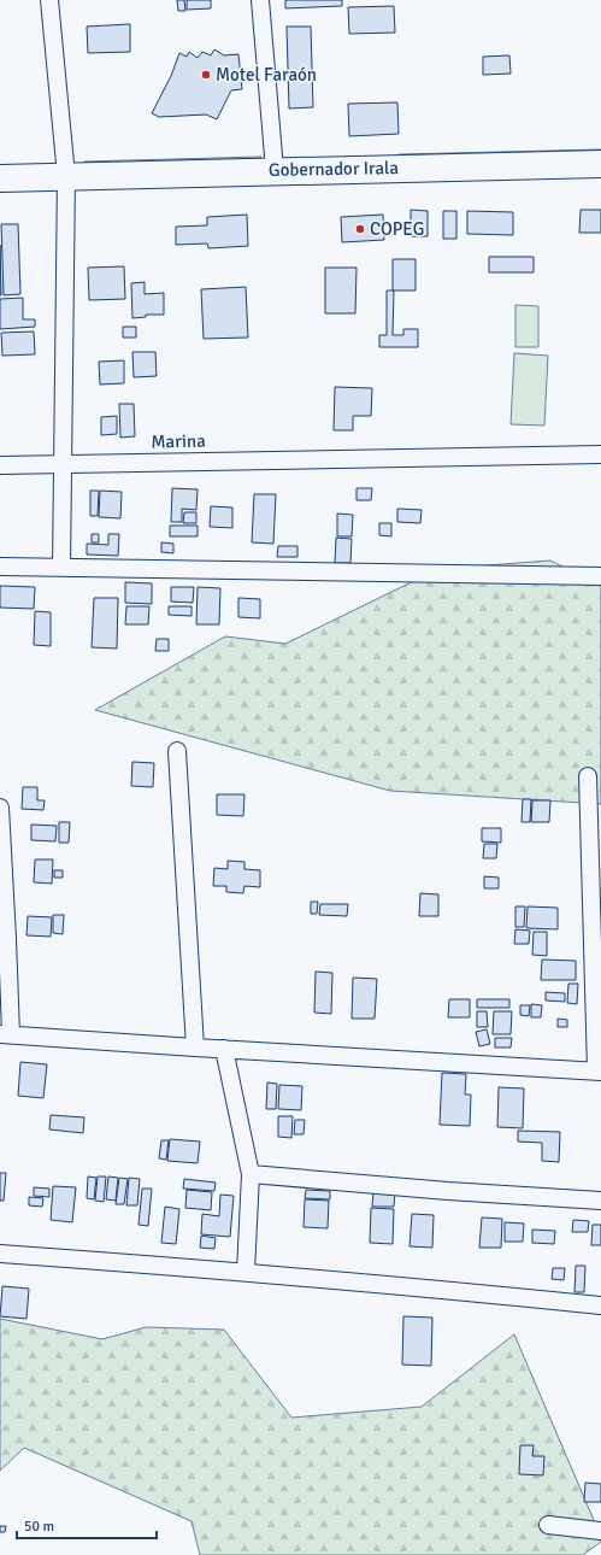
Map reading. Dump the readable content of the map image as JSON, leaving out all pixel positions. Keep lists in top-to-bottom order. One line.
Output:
{"streets":{"main road":["Gobernador Irala"],"street":["Marina"]},"places":["Motel Faraón","COPEG"],"scale_bar":"50 m"}
